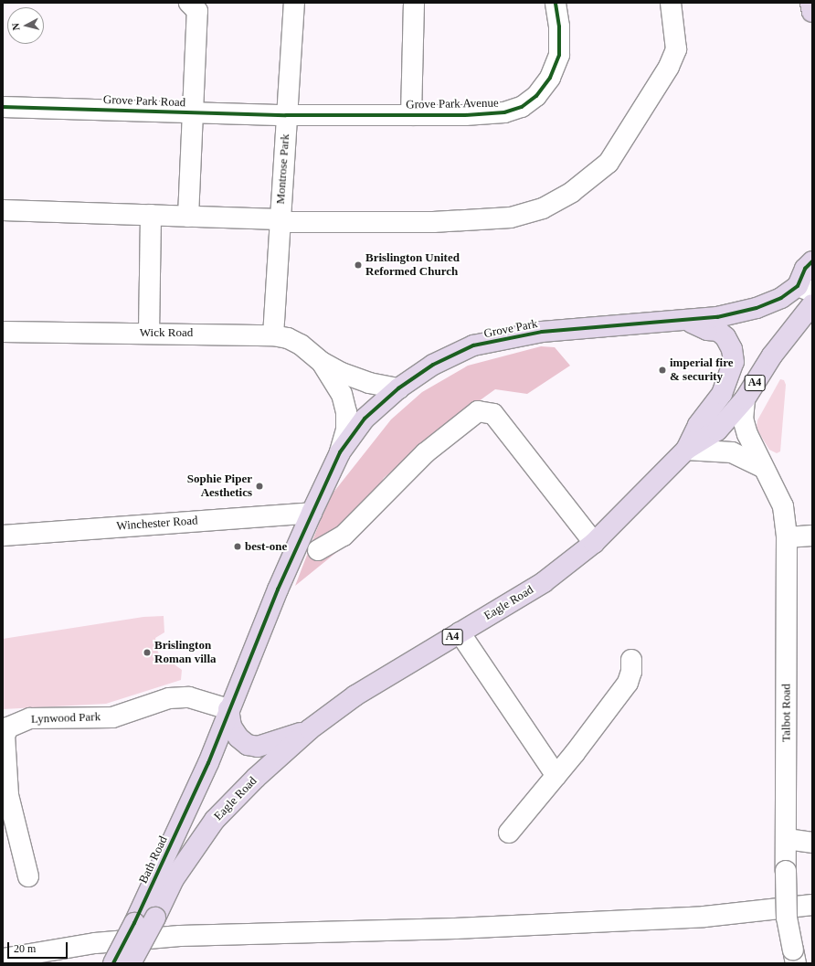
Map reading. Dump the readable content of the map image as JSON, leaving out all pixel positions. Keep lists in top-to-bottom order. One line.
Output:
{"streets":{"highway":["Grove Park","A4","Eagle Road","Bath Road"],"street":["Grove Park Road","Grove Park Avenue","Montrose Park","Wick Road","Winchester Road","Talbot Road","Lynwood Park"]},"crossings":[["Grove Park Road","Grove Park Avenue"],["Grove Park Road","Montrose Park"],["Grove Park Avenue","Montrose Park"],["Montrose Park","Wick Road"],["Grove Park","Wick Road"],["Grove Park","A4"],["Grove Park","Eagle Road"],["Wick Road","A4"],["A4","Winchester Road"],["A4","Eagle Road"],["A4","Lynwood Park"],["A4","Bath Road"],["Eagle Road","Talbot Road"],["Eagle Road","Lynwood Park"],["Eagle Road","Bath Road"],["Lynwood Park","Bath Road"]],"places":["Brislington United Reformed Church","imperial fire & security","Sophie Piper Aesthetics","best-one","Brislington Roman villa"],"scale_bar":"20 m","north":"left"}
